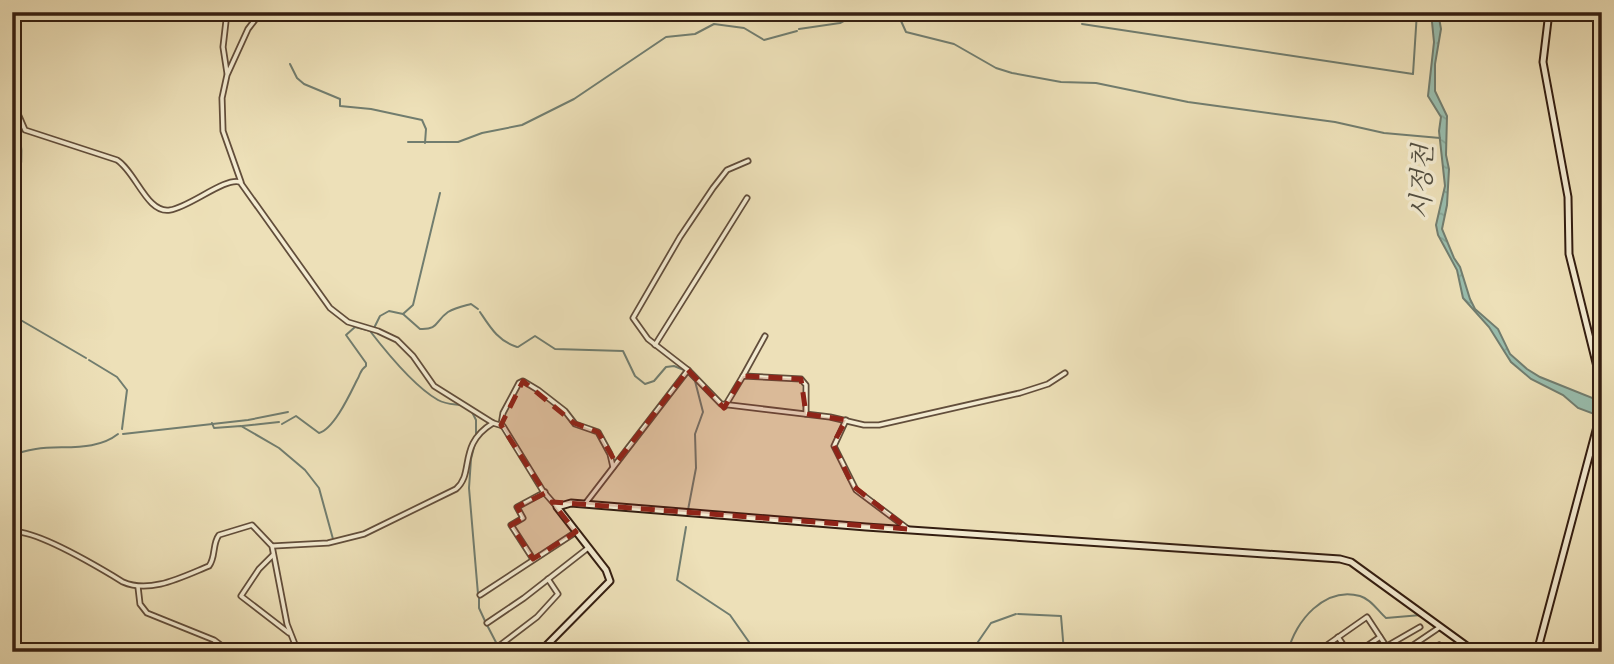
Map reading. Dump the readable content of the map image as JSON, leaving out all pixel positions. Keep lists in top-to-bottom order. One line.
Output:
{"water":["시정천"]}
